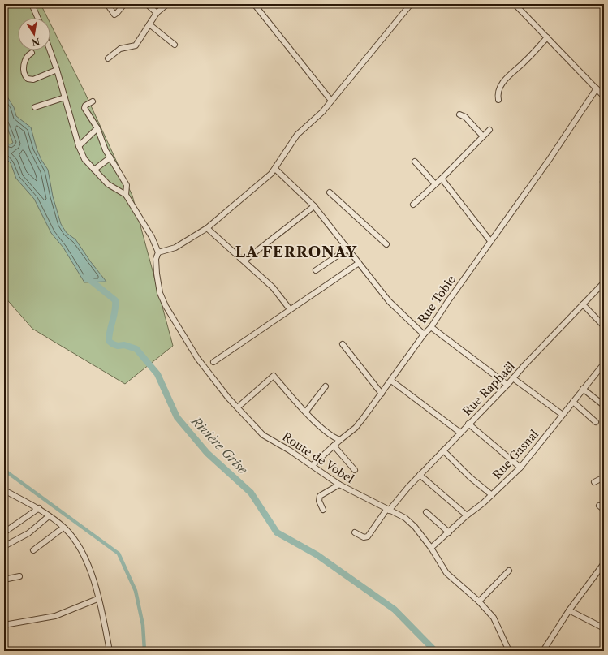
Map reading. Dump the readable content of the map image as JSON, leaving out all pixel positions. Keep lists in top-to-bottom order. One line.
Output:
{"streets":{"street":["Rue Tobie","Rue Raphaël","Rue Gasnal","Route de Vobel"]},"crossings":[["Rue Tobie","Route de Vobel"],["Rue Raphaël","Route de Vobel"],["Rue Gasnal","Route de Vobel"]],"districts":["LA FERRONAY"],"water":["Rivière Grise"],"north":"bottom"}
